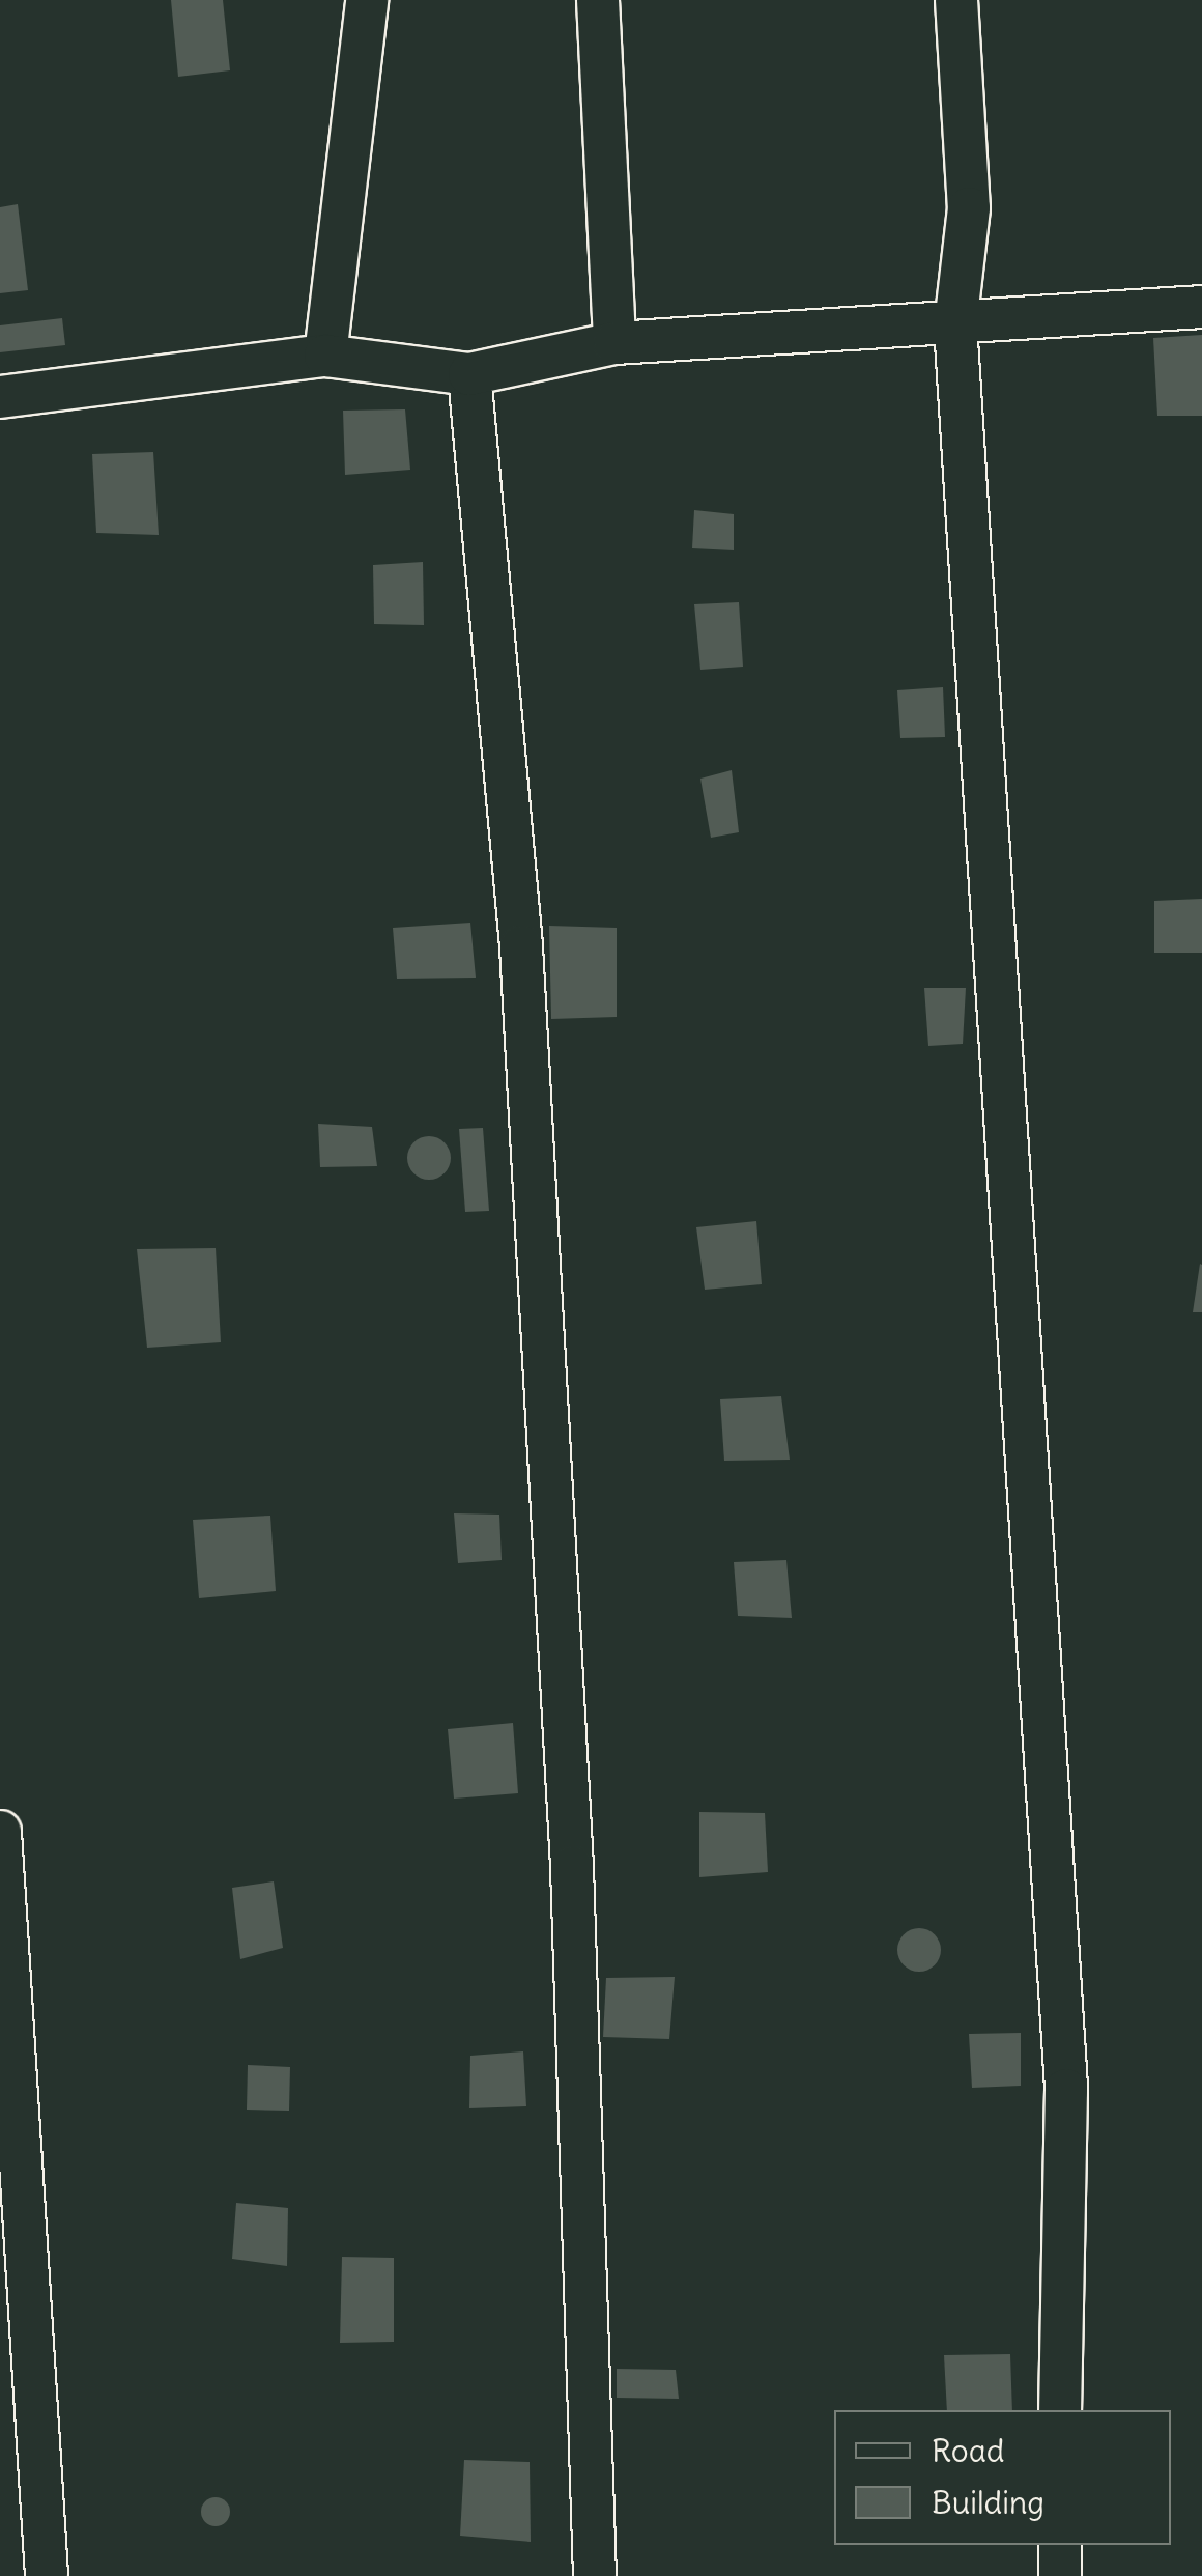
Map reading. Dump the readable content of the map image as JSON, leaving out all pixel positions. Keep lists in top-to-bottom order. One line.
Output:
{"legend":["Road","Building"]}
